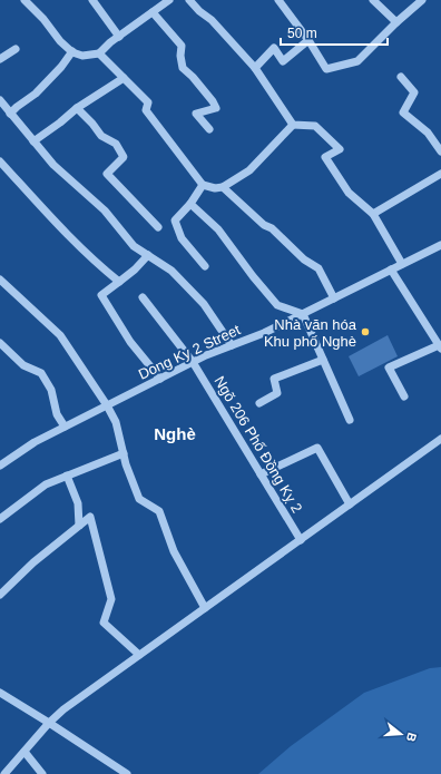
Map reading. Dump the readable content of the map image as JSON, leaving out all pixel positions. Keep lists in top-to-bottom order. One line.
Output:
{"streets":{"street":["Dong Ky 2 Street","Ngõ 206 Phố Đồng Kỵ 2"]},"crossings":[["Dong Ky 2 Street","Ngõ 206 Phố Đồng Kỵ 2"]],"districts":["Nghè"],"places":["Nhà văn hóa Khu phố Nghè"],"scale_bar":"50 m","north":"right"}
